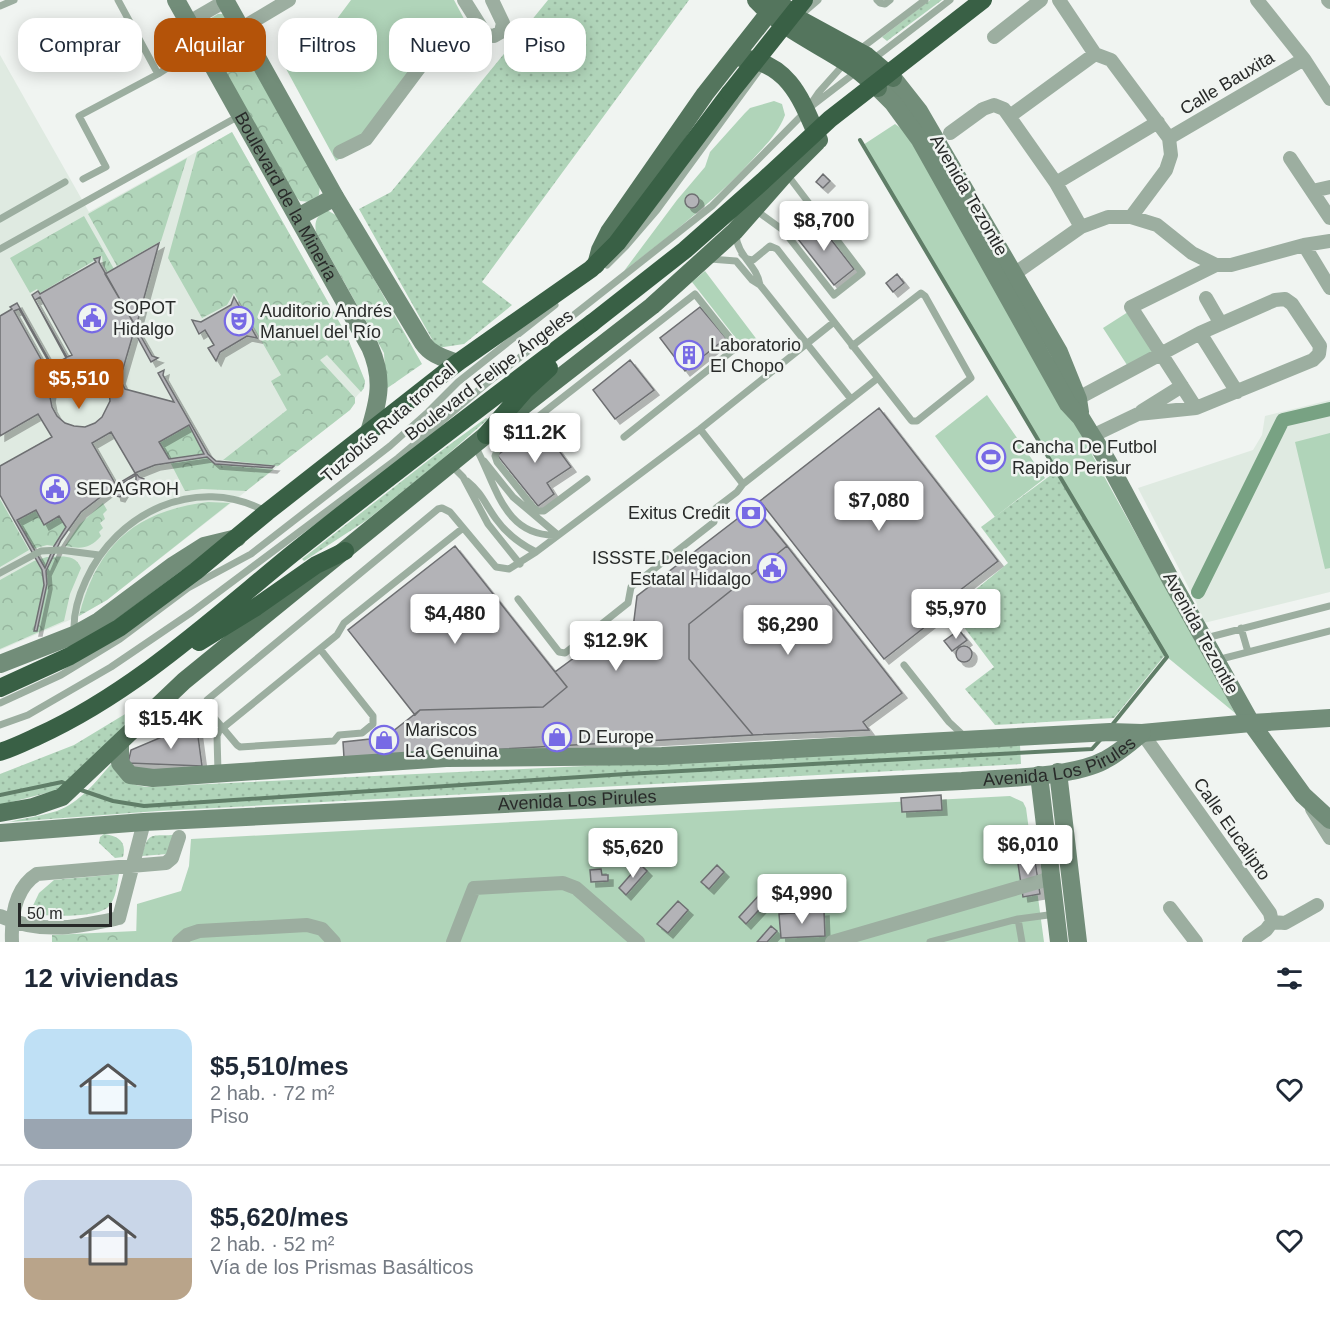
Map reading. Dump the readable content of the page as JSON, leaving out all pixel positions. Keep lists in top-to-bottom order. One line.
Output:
{"streets":{"highway":["Boulevard Felipe Ángeles"],"main road":["Avenida Tezontle"],"street":["Calle Bauxita","Boulevard de la Minería","Avenida Los Pirules","Calle Eucalipto"],"lane":["Tuzobús Ruta troncal"]},"crossings":[["Avenida Tezontle","Boulevard Felipe Ángeles"],["Avenida Tezontle","Tuzobús Ruta troncal"],["Avenida Tezontle","Avenida Los Pirules"],["Boulevard de la Minería","Boulevard Felipe Ángeles"],["Avenida Los Pirules","Calle Eucalipto"]],"places":{"public building":["SOPOT Hidalgo","SEDAGROH","ISSSTE Delegacion Estatal Hidalgo"],"theatre":["Auditorio Andrés Manuel del Río"],"building":["Laboratorio El Chopo"],"sports":["Cancha De Futbol Rapido Perisur"],"bank":["Exitus Credit"],"shop":["D Europe","Mariscos La Genuina"]},"scale_bar":"50 m","page":{"chip":["Comprar","Alquilar","Filtros","Nuevo","Piso"],"price":["$8,700","$5,510","$11.2K","$7,080","$5,970","$4,480","$6,290","$12.9K","$15.4K","$6,010","$5,620","$4,990"],"scale":"50 m","heading":"12 viviendas","list":[{"name":"$5,510/mes","note":"2 hab. · 72 m² · Piso"},{"name":"$5,620/mes","note":"2 hab. · 52 m² · Vía de los Prismas Basálticos"}]}}
